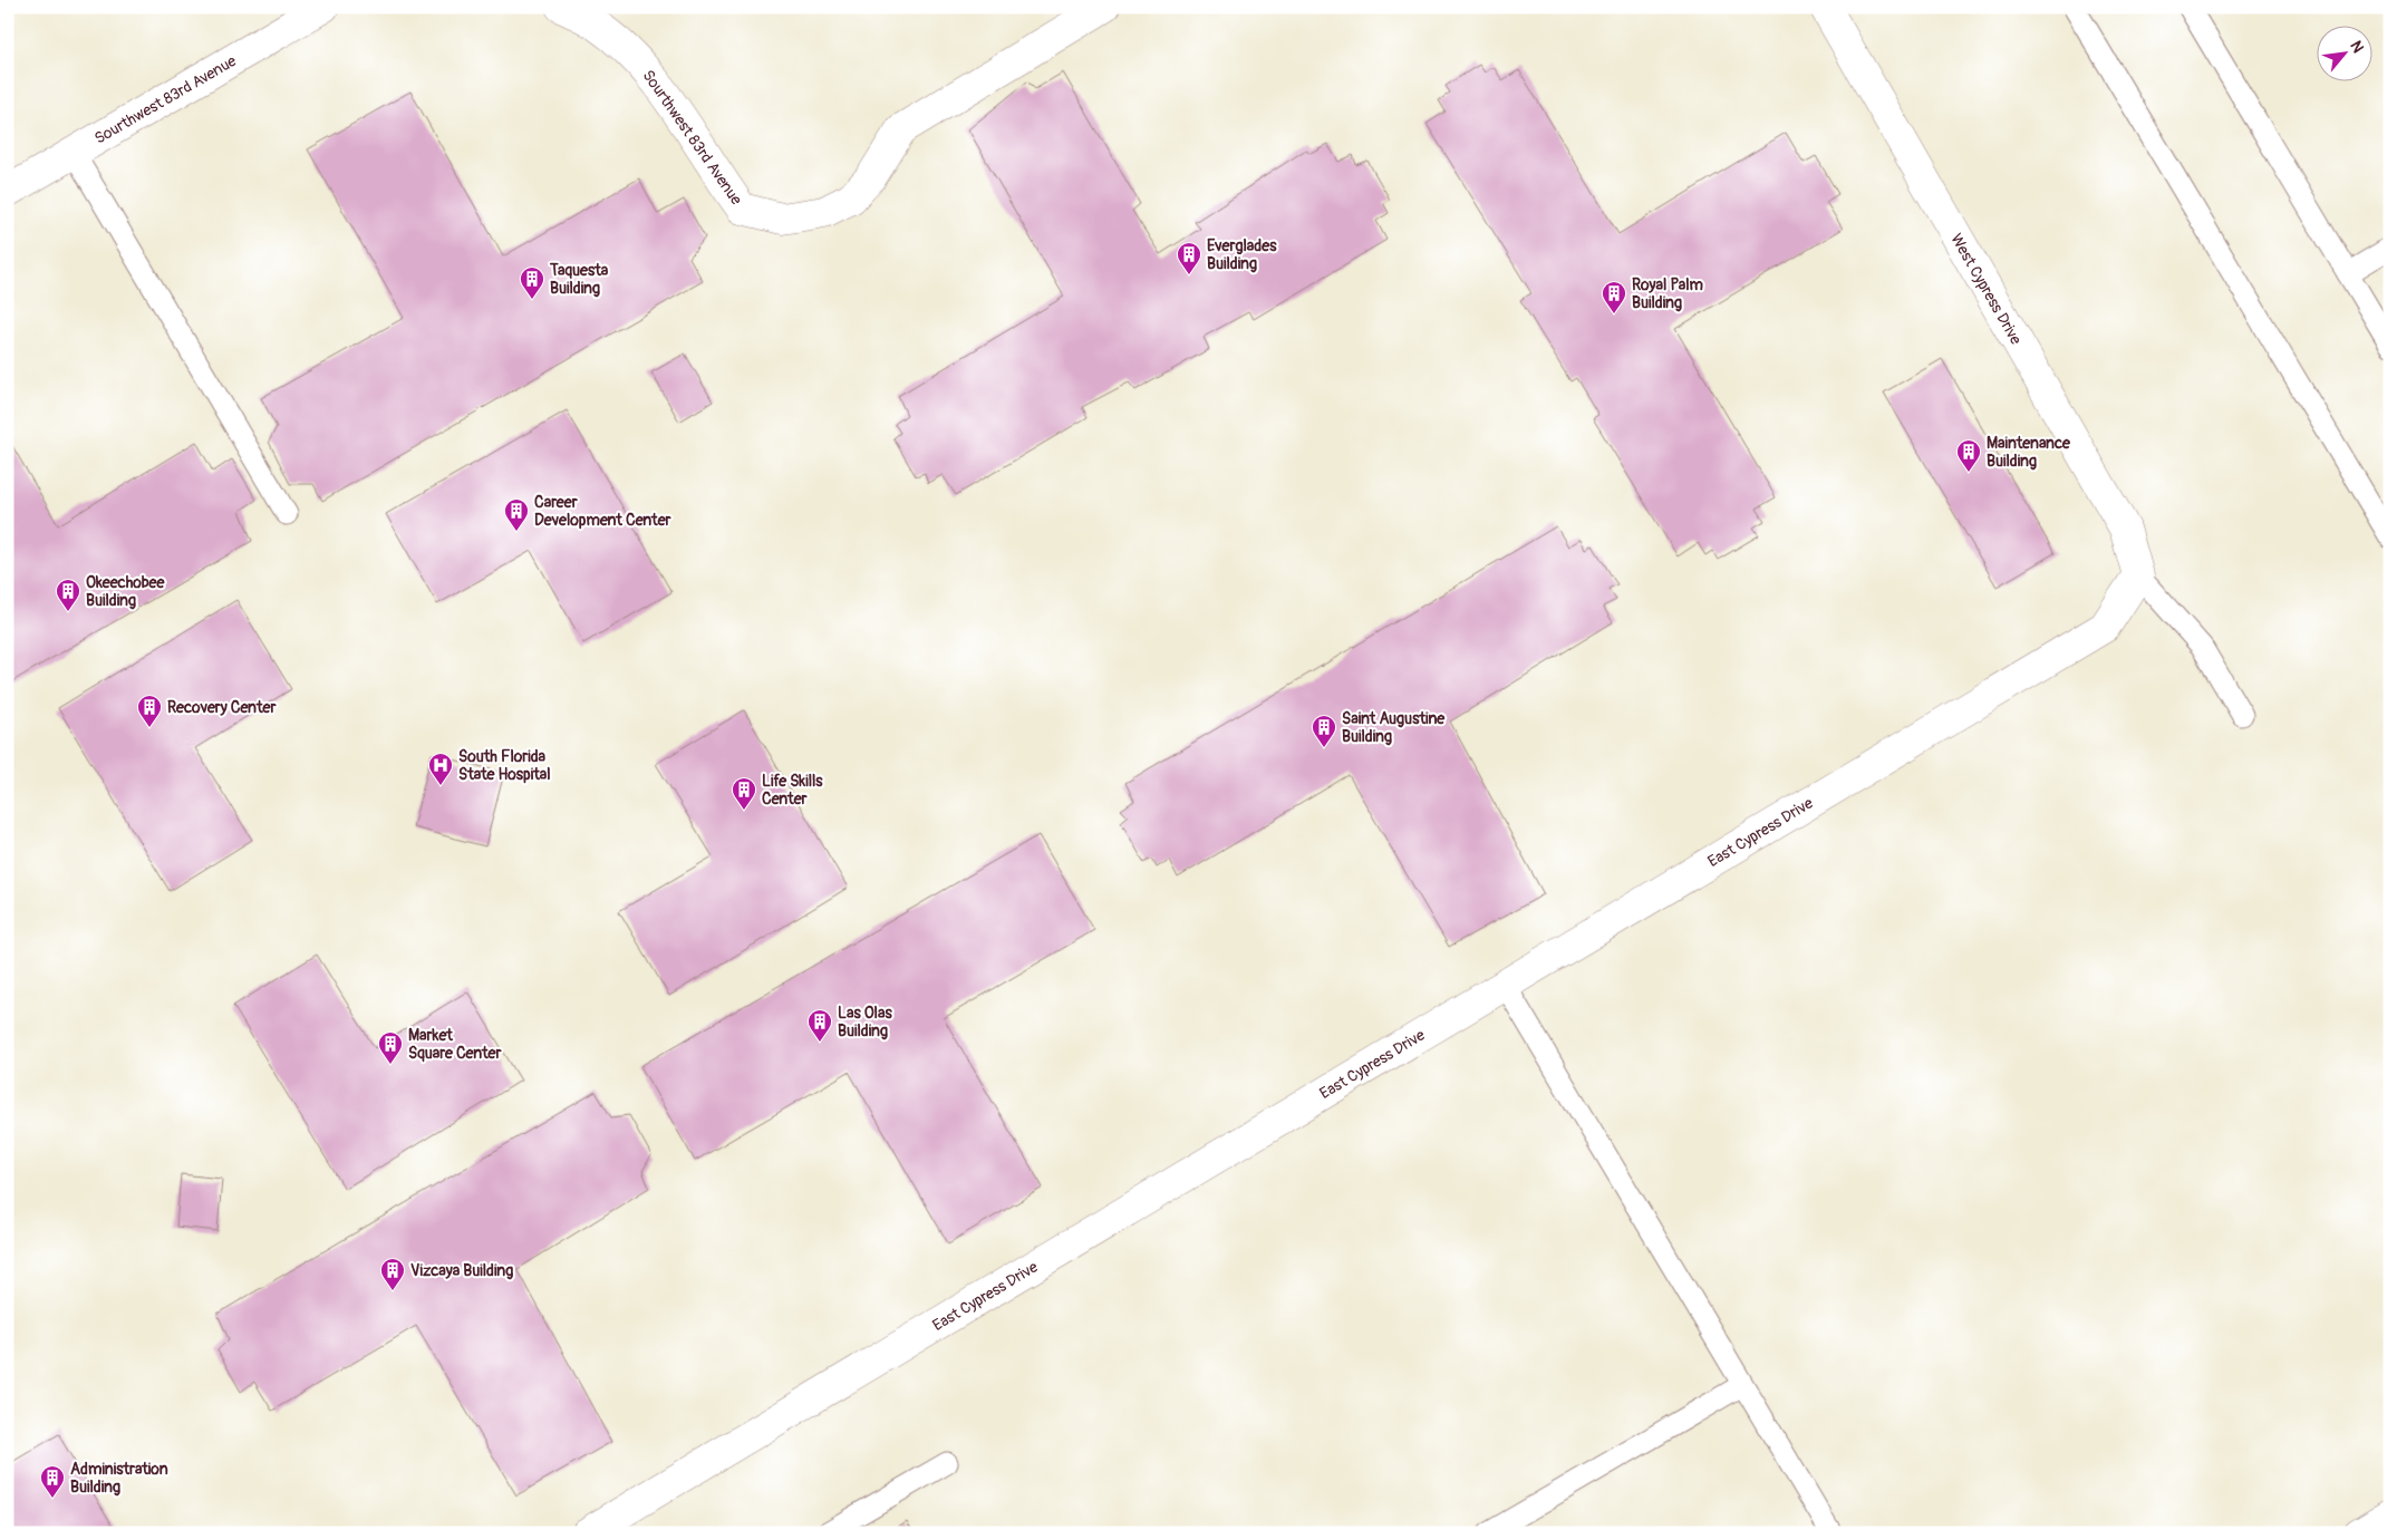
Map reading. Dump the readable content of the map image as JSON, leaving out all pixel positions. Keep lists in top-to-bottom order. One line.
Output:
{"streets":{"street":["Sourthwest 83rd Avenue","West Cypress Drive","East Cypress Drive"]},"crossings":[["West Cypress Drive","East Cypress Drive"]],"places":{"building":["Everglades Building","Taquesta Building","Royal Palm Building","Maintenance Building","Career Development Center","Okeechobee Building","Recovery Center","Saint Augustine Building","Life Skills Center","Las Olas Building","Market Square Center","Vizcaya Building","Administration Building"],"hospital":["South Florida State Hospital"]},"north":"top right"}
